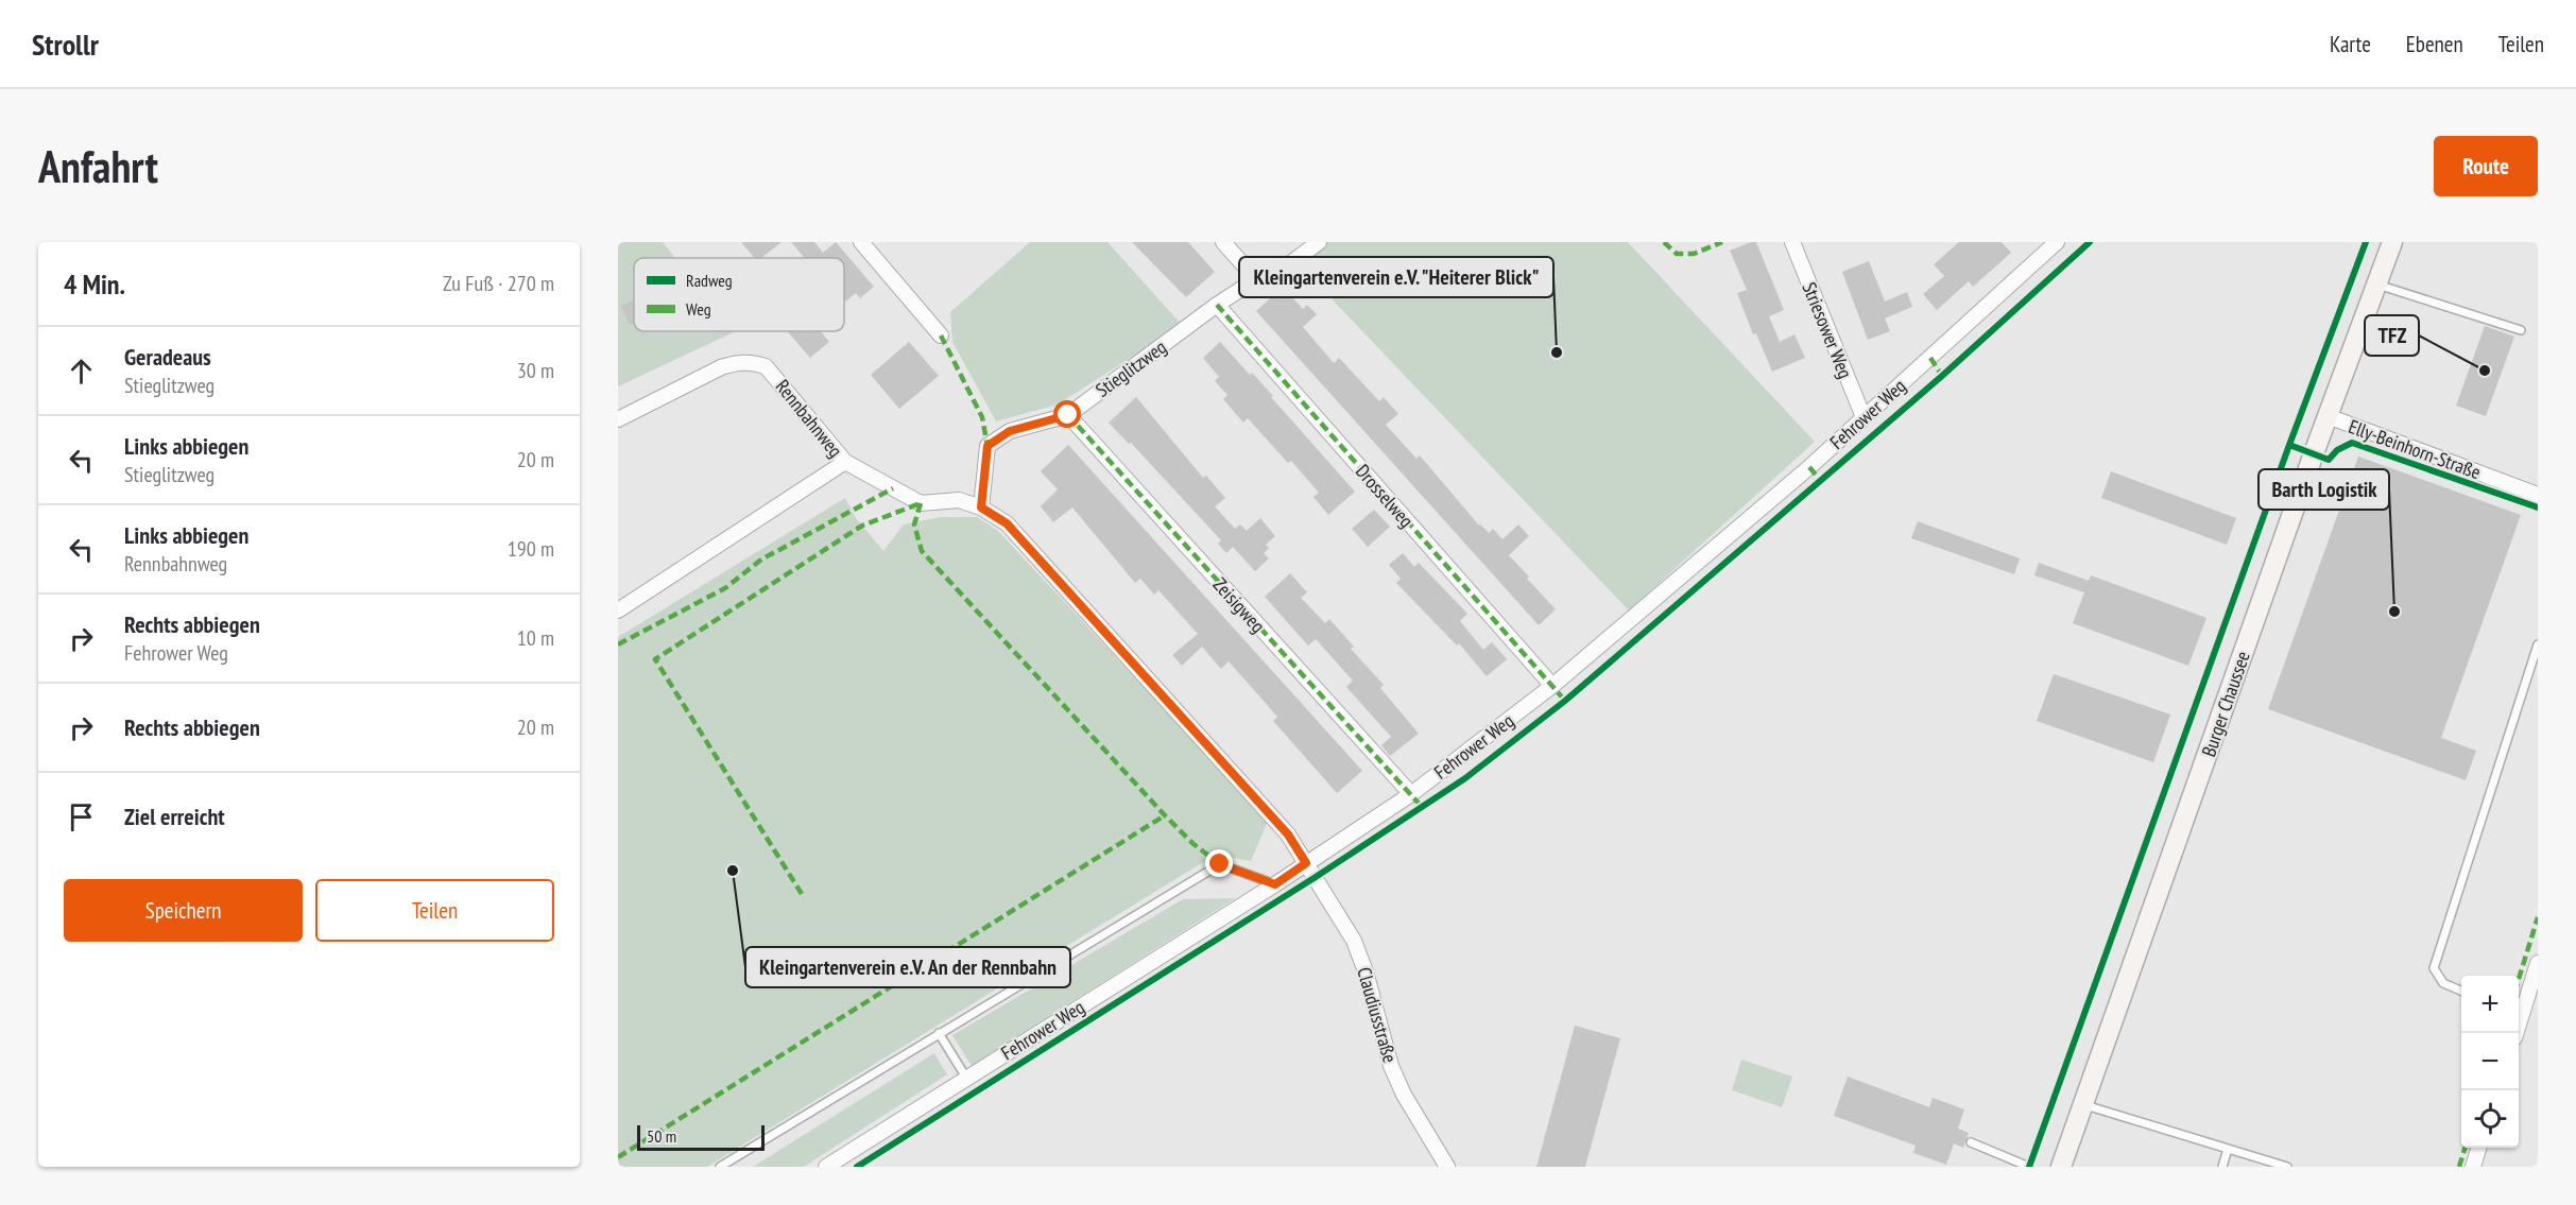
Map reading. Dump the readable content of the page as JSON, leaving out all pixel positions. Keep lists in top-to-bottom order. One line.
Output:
{"streets":{"main road":["Burger Chaussee"],"street":["Striesower Weg","Stieglitzweg","Fehrower Weg","Rennbahnweg","Elly-Beinhorn-Straße","Drosselweg","Zeisigweg","Claudiusstraße"]},"crossings":[["Striesower Weg","Fehrower Weg"],["Stieglitzweg","Rennbahnweg"],["Stieglitzweg","Drosselweg"],["Stieglitzweg","Zeisigweg"],["Fehrower Weg","Rennbahnweg"],["Fehrower Weg","Drosselweg"],["Fehrower Weg","Zeisigweg"],["Fehrower Weg","Claudiusstraße"],["Rennbahnweg","Claudiusstraße"],["Elly-Beinhorn-Straße","Burger Chaussee"]],"places":["Kleingartenverein e.V. \"Heiterer Blick\"","TFZ","Barth Logistik","Kleingartenverein e.V. An der Rennbahn"],"legend":["Radweg","Weg"],"scale_bar":"50 m","page":{"header":"Strollr","nav":["Karte","Ebenen","Teilen"],"buttons":["Route",["Speichern","Teilen"]],"title":"Anfahrt","heading":["4 Min.","Zu Fuß · 270 m"],"list":[["Geradeaus","Stieglitzweg","30 m"],["Links abbiegen","Stieglitzweg","20 m"],["Links abbiegen","Rennbahnweg","190 m"],["Rechts abbiegen","Fehrower Weg","10 m"],["Rechts abbiegen","20 m"],"Ziel erreicht"],"map_buttons":["+","−"],"scale":"50 m"}}
